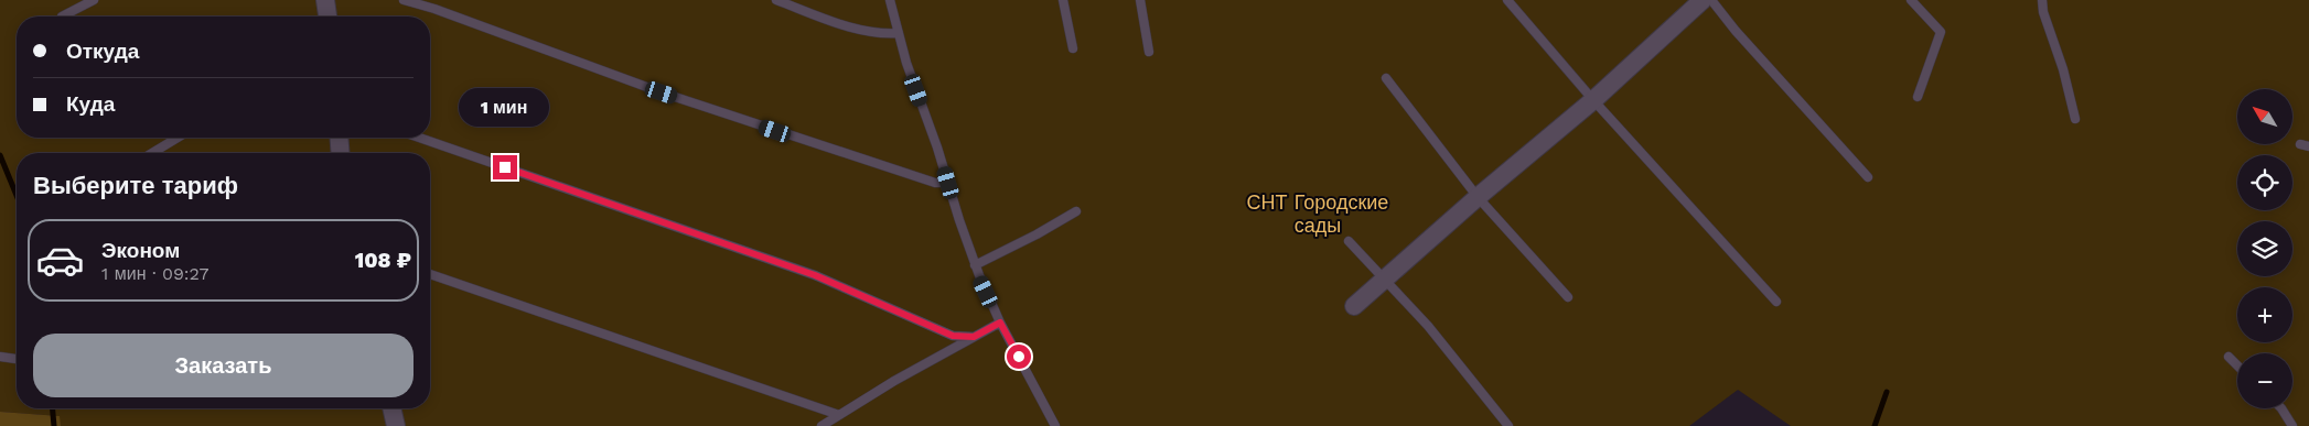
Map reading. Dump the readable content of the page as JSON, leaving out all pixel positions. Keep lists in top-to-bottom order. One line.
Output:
{"parks":["СНТ Городские сады"],"north":"top left","page":{"banner":["Откуда","Куда"],"bubble":"1 мин","map_buttons":["+","−"],"heading":"Выберите тариф","list":[{"name":"Эконом","note":"1 мин · 09:27","value":"108 ₽"}],"buttons":"Заказать"}}
